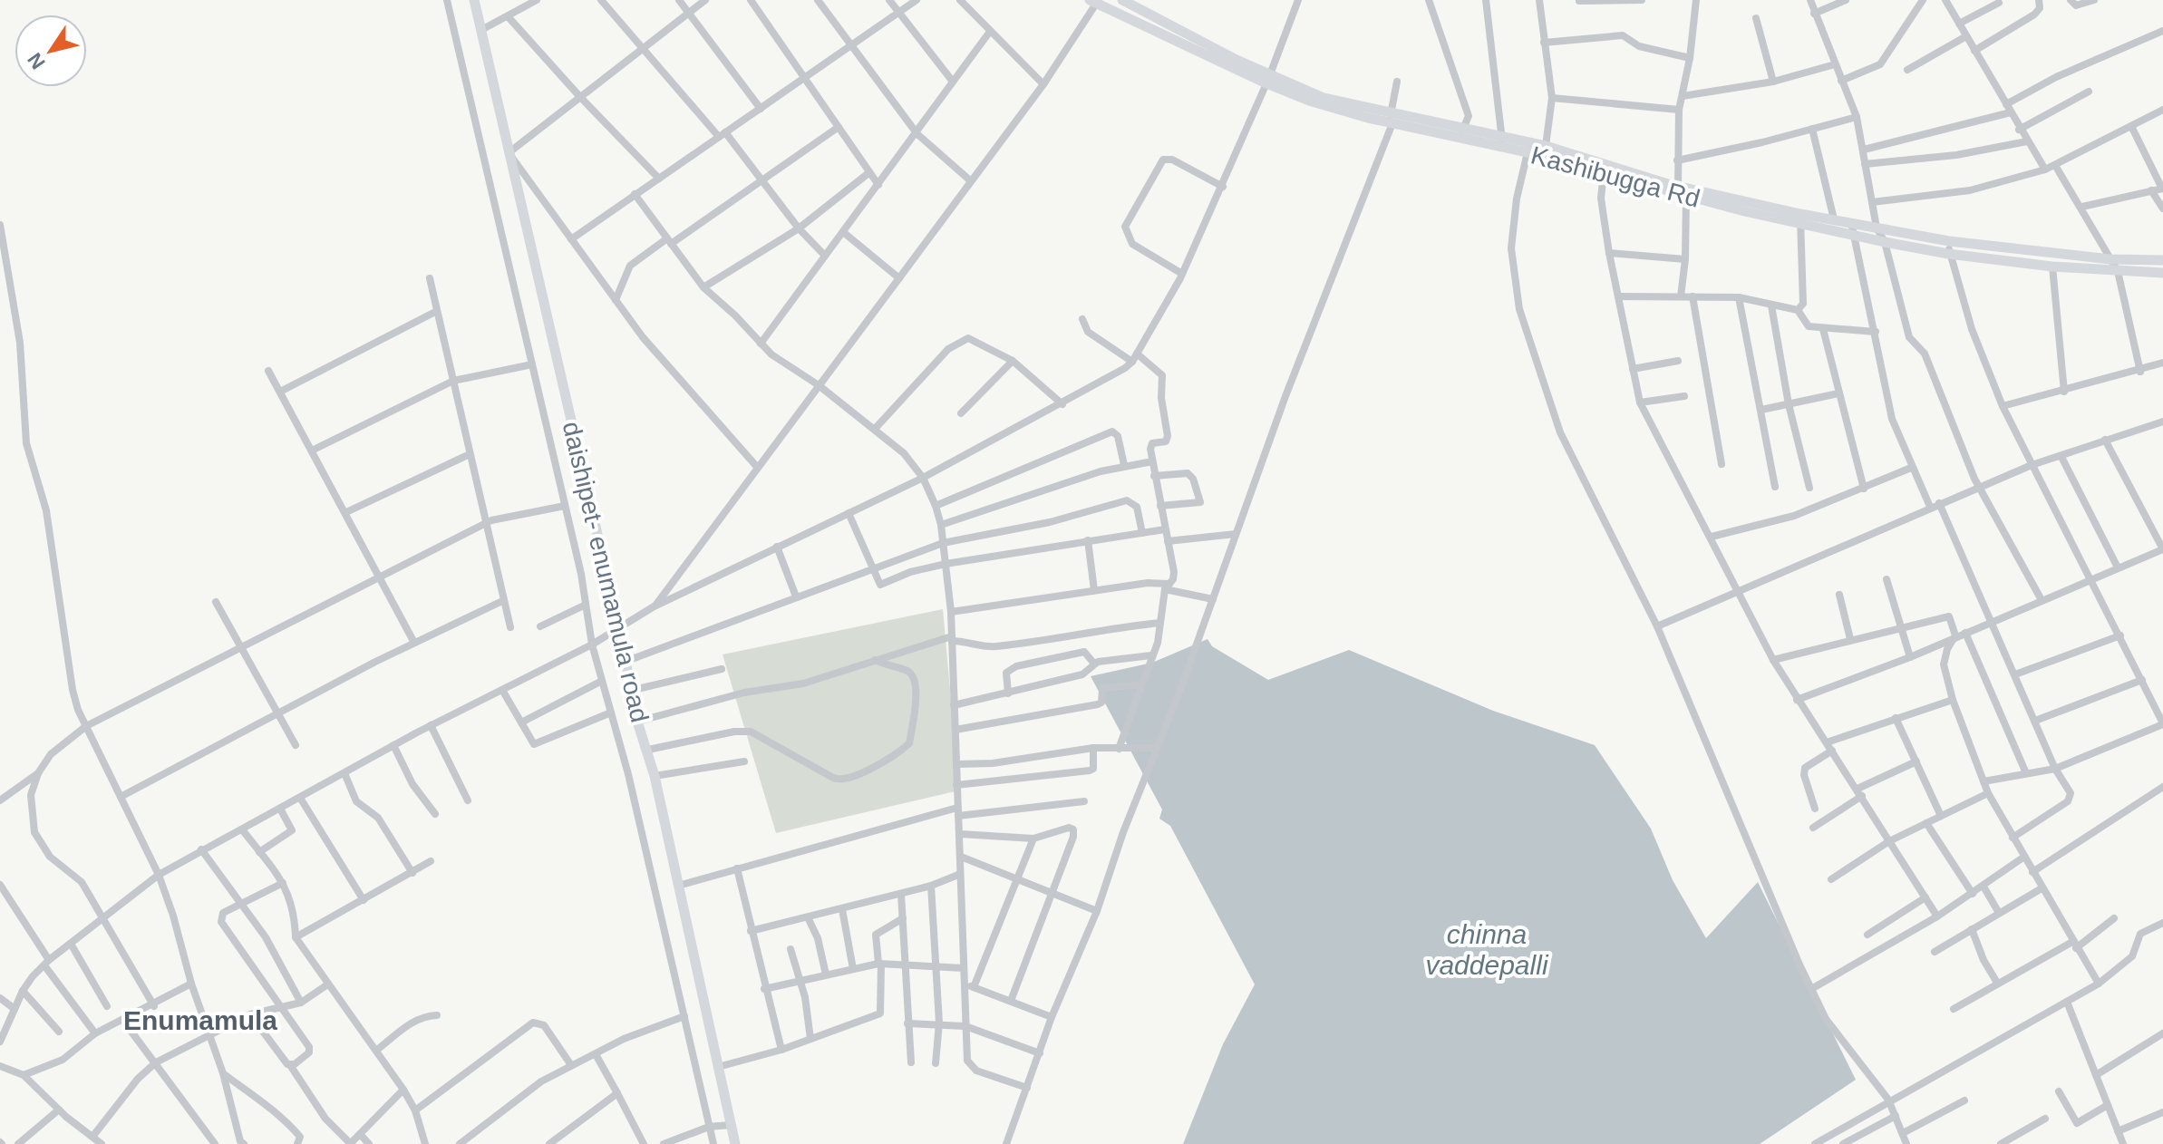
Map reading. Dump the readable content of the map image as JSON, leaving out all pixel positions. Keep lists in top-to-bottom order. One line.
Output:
{"streets":{"main road":["Kashibugga Rd","daishipet- enumamula road"]},"districts":["Enumamula"],"water":["chinna vaddepalli"],"north":"bottom left"}
